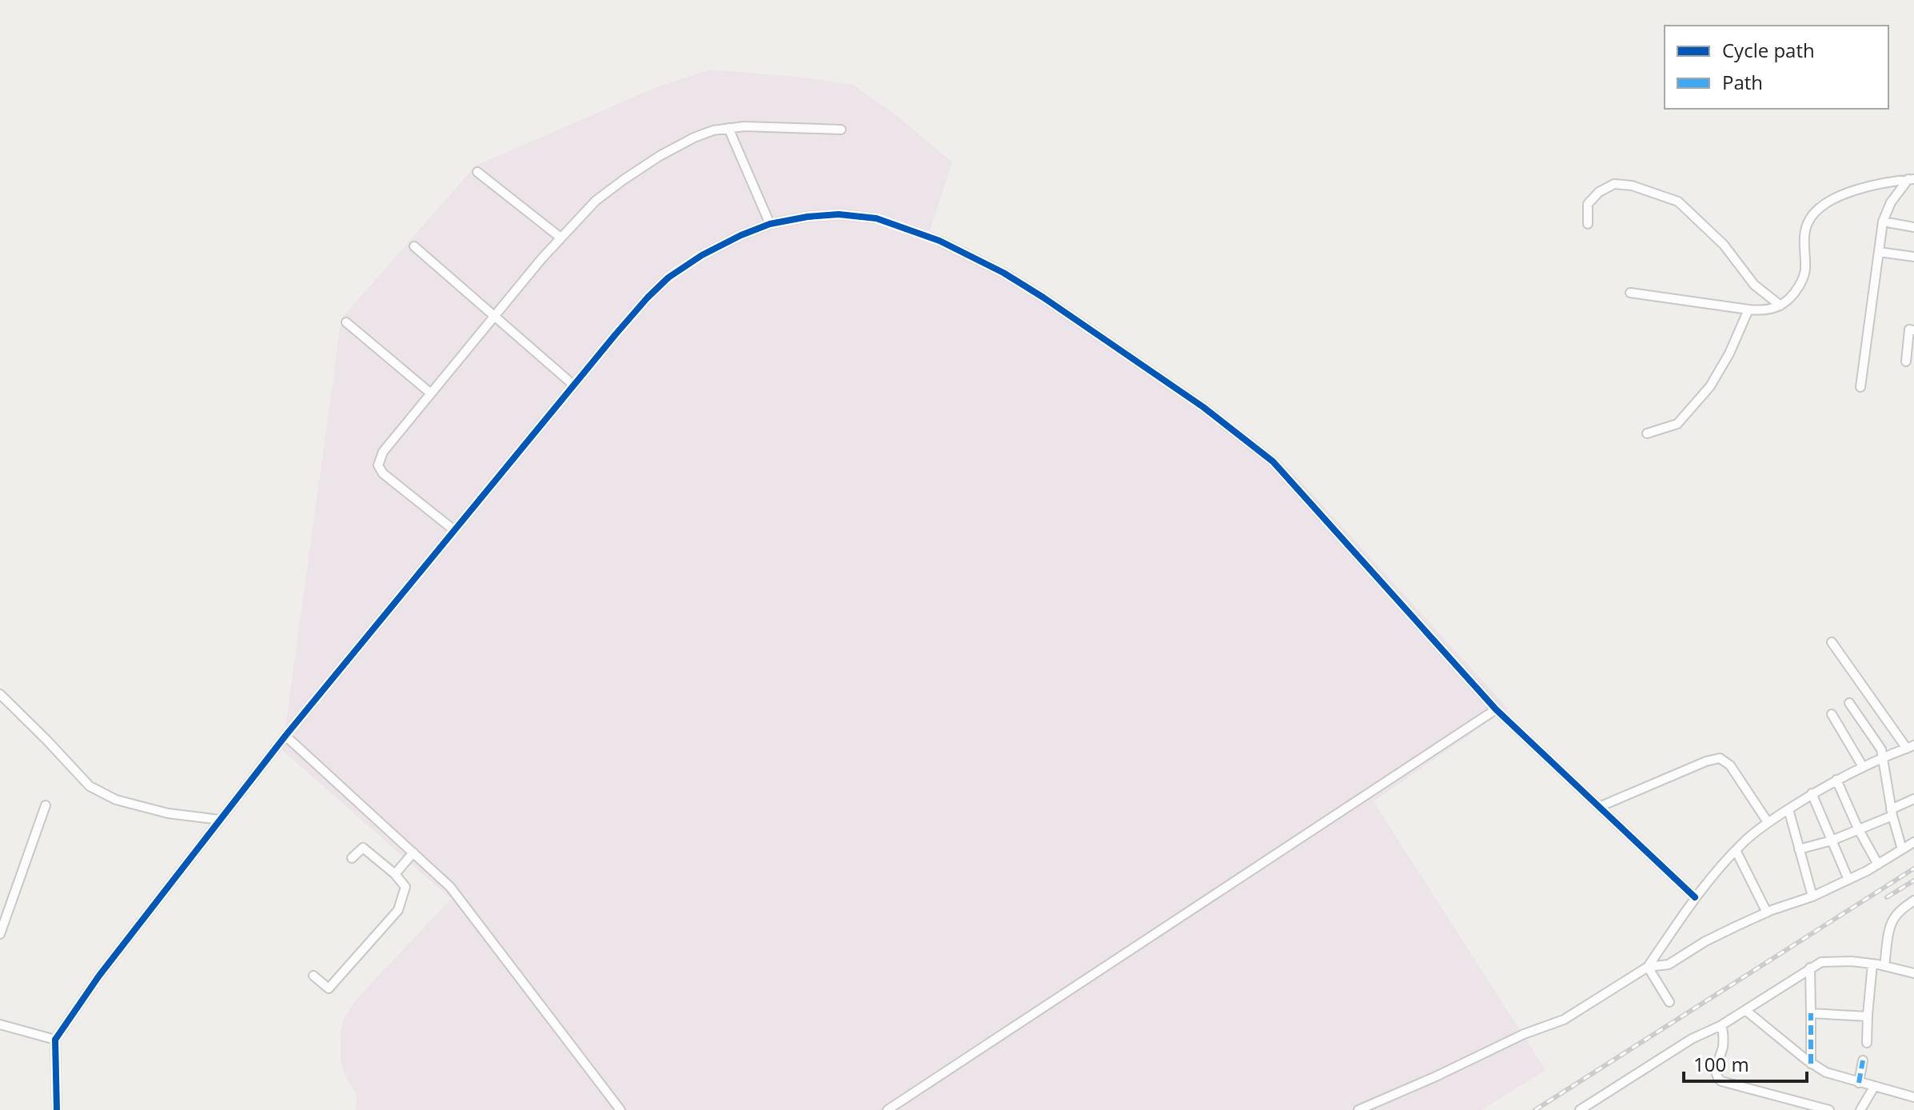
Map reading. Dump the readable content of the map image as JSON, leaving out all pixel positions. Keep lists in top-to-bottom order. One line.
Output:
{"legend":["Cycle path","Path"],"scale_bar":"100 m"}
